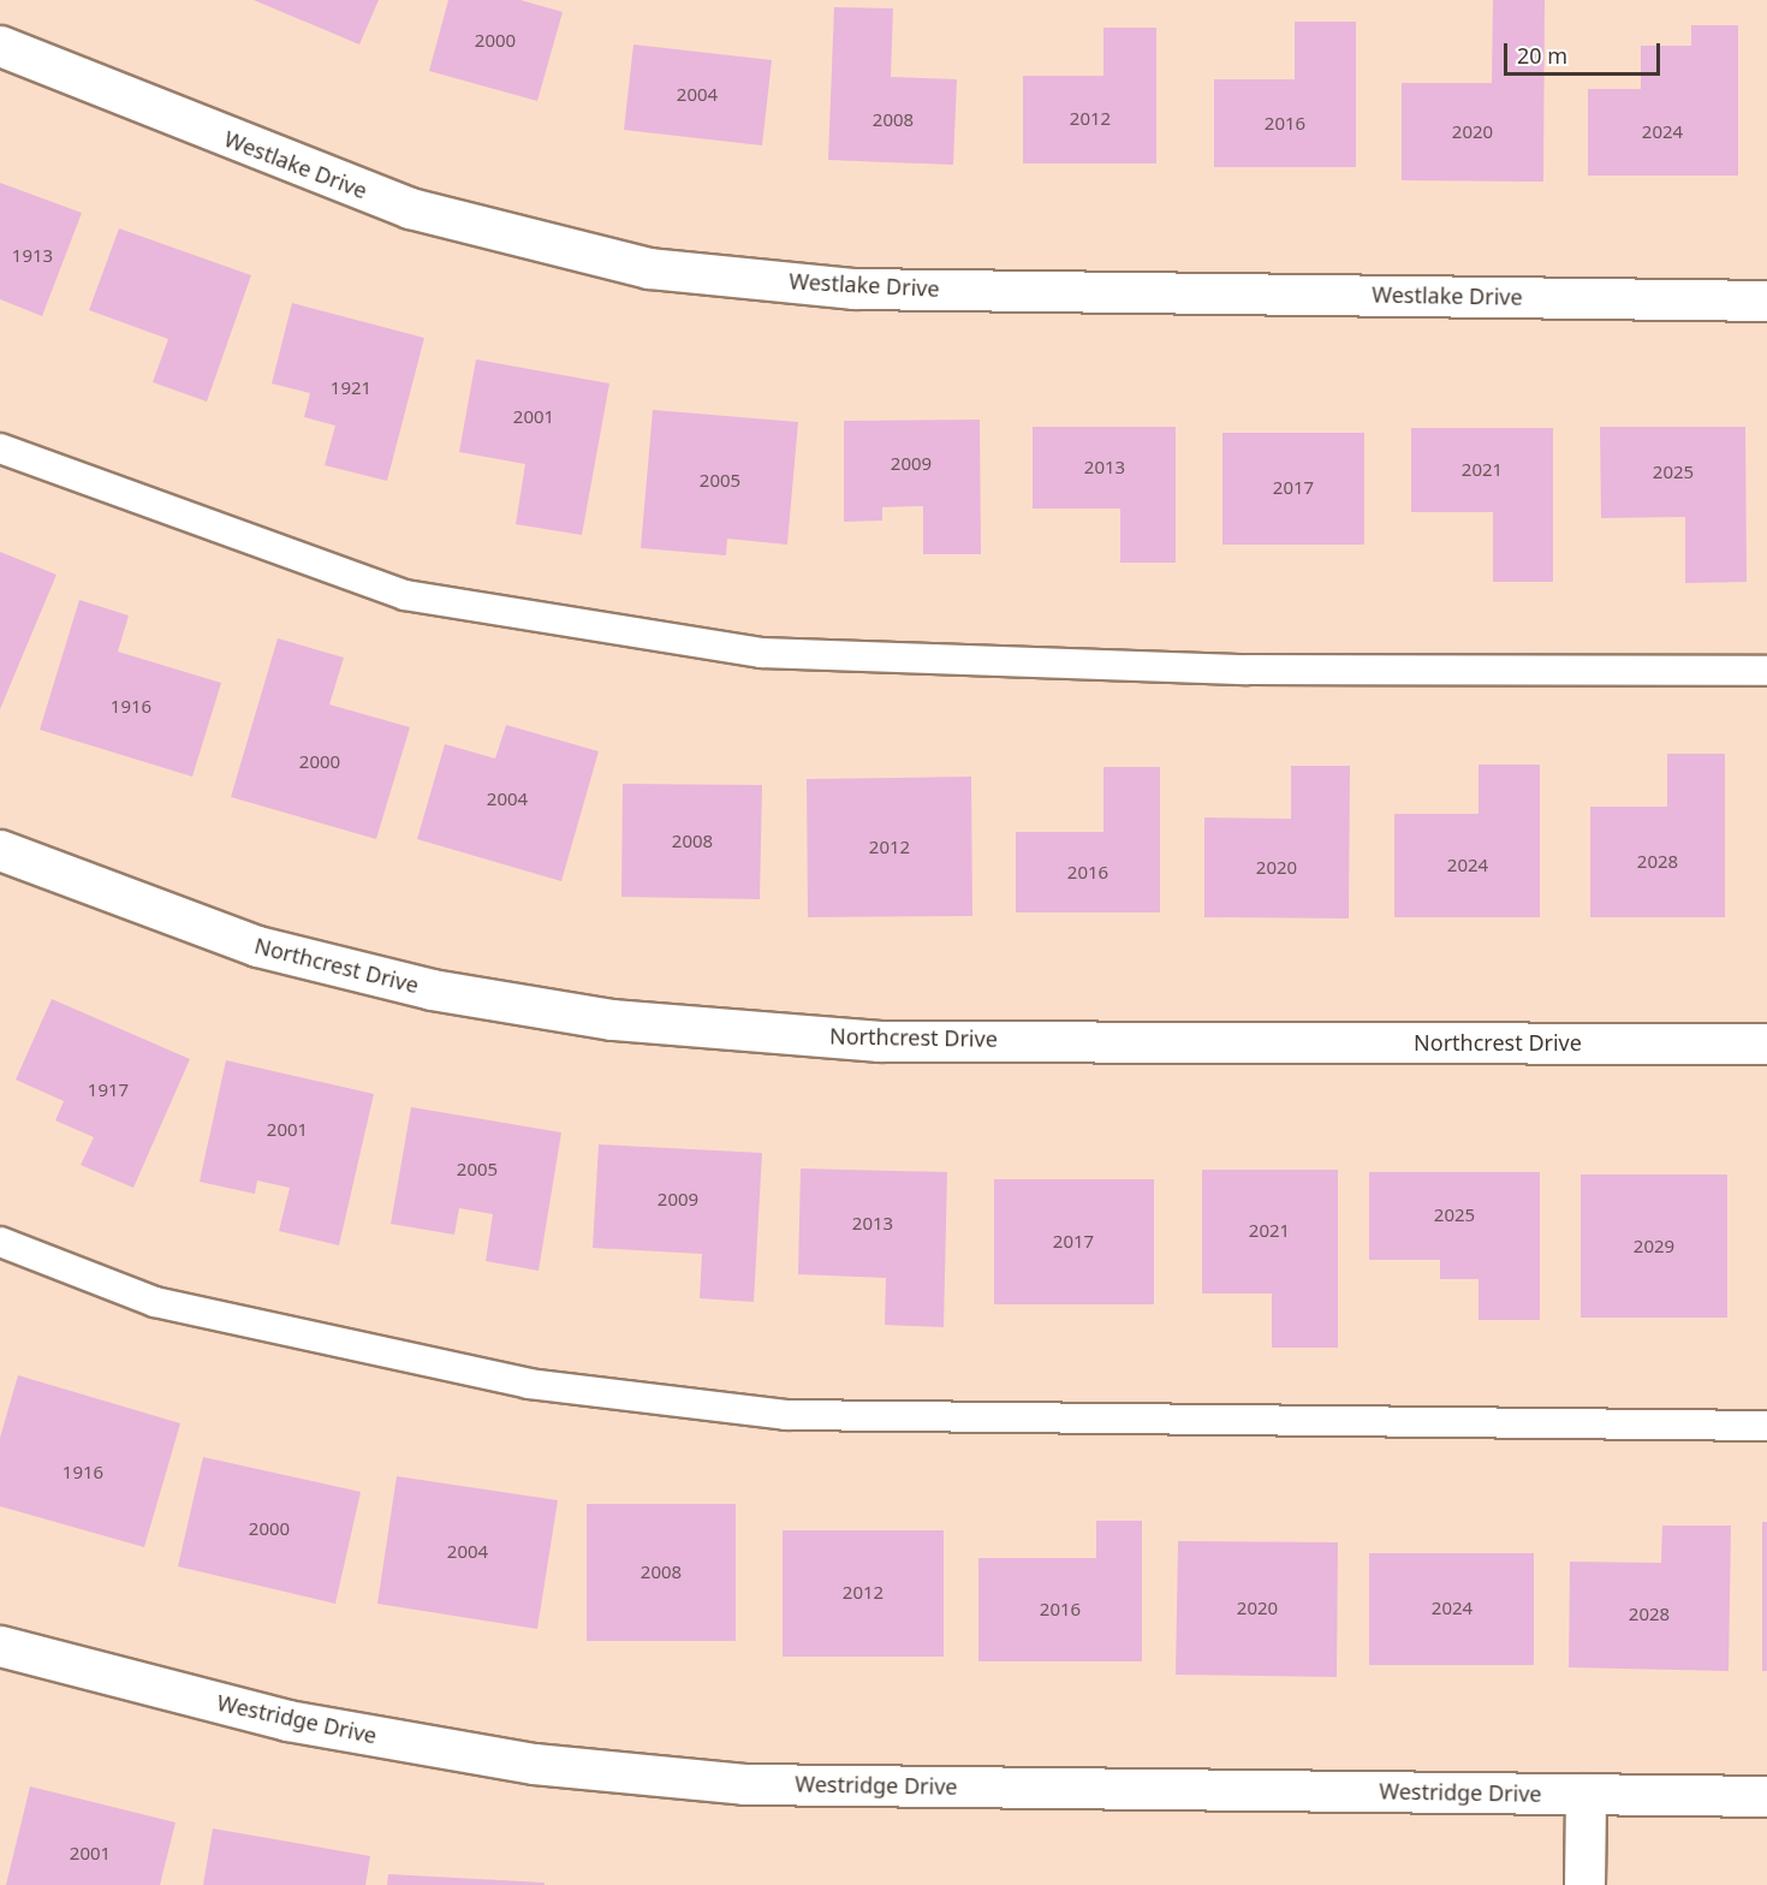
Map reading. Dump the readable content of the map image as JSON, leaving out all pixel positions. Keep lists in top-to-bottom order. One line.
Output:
{"streets":{"street":["Westlake Drive","Northcrest Drive","Westridge Drive"]},"house_numbers":["2000","2004","2012","2008","2016","2020","2024","1913","1921","2001","2009","2013","2021","2025","2005","2017","1916","2000","2004","2008","2012","2028","2024","2020","2016","1917","2001","2005","2009","2025","2013","2021","2017","2029","1916","2000","2004","2008","2012","2020","2024","2016","2028","2001"],"scale_bar":"20 m"}
